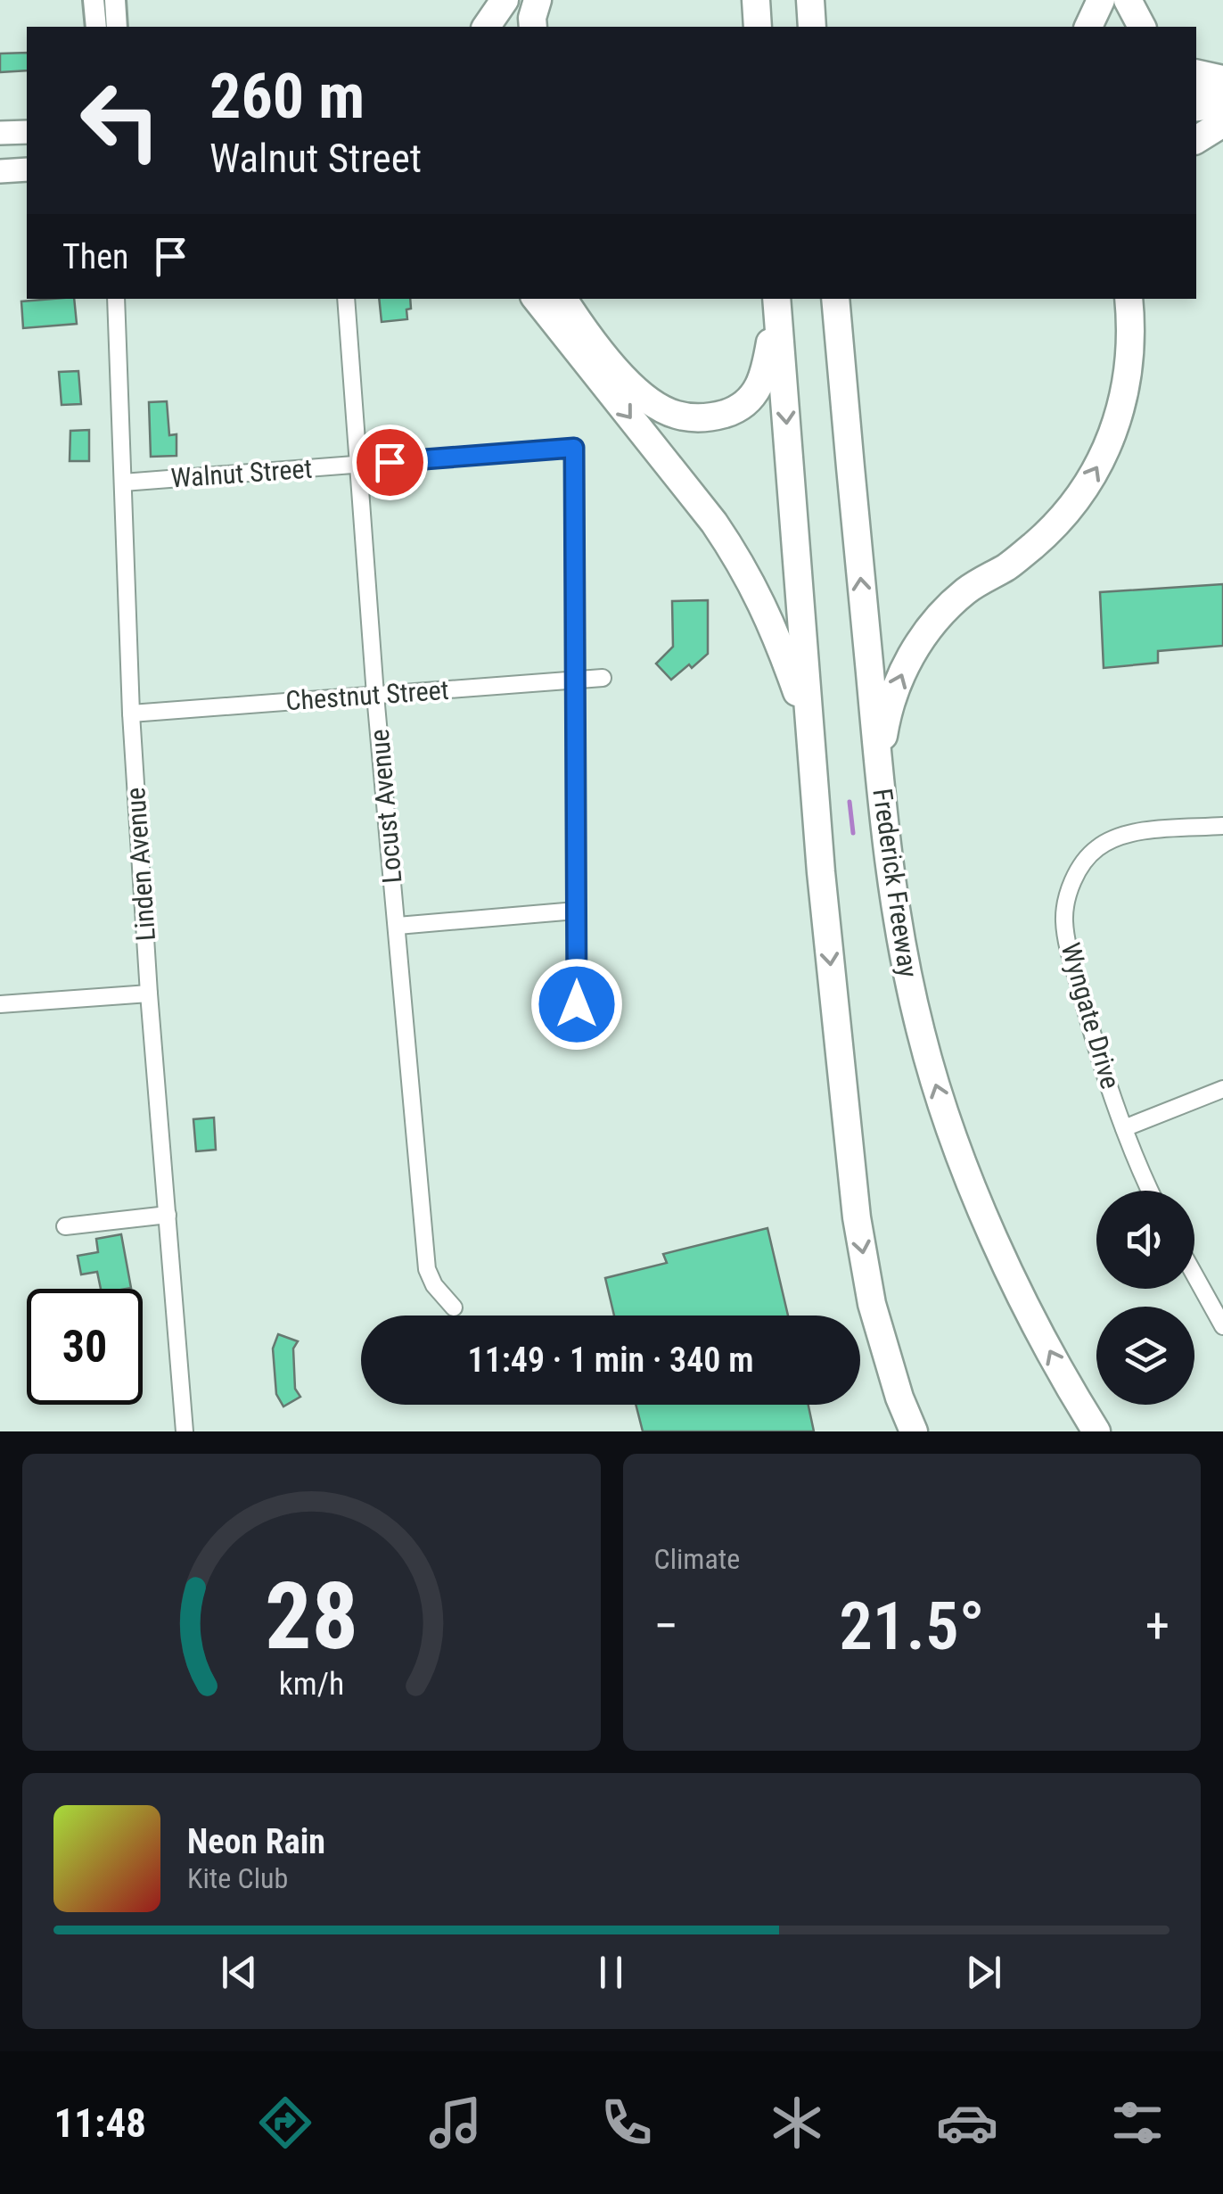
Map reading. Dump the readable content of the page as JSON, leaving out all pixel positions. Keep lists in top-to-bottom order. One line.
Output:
{"streets":{"highway":["Frederick Freeway"],"street":["Walnut Street","Chestnut Street","Locust Avenue","Linden Avenue","Wyngate Drive"]},"crossings":[["Walnut Street","Chestnut Street"],["Walnut Street","Locust Avenue"],["Walnut Street","Linden Avenue"],["Chestnut Street","Locust Avenue"],["Chestnut Street","Linden Avenue"]],"page":{"turn":["260 m","Walnut Street"],"then":"Then","limit":"30","trip":"11:49 · 1 min · 340 m","tile":"Climate","heat":["−","21.5°","+"],"song":["Neon Rain","Kite Club"],"tabs":"11:48","gauge":["28","km/h"]}}
